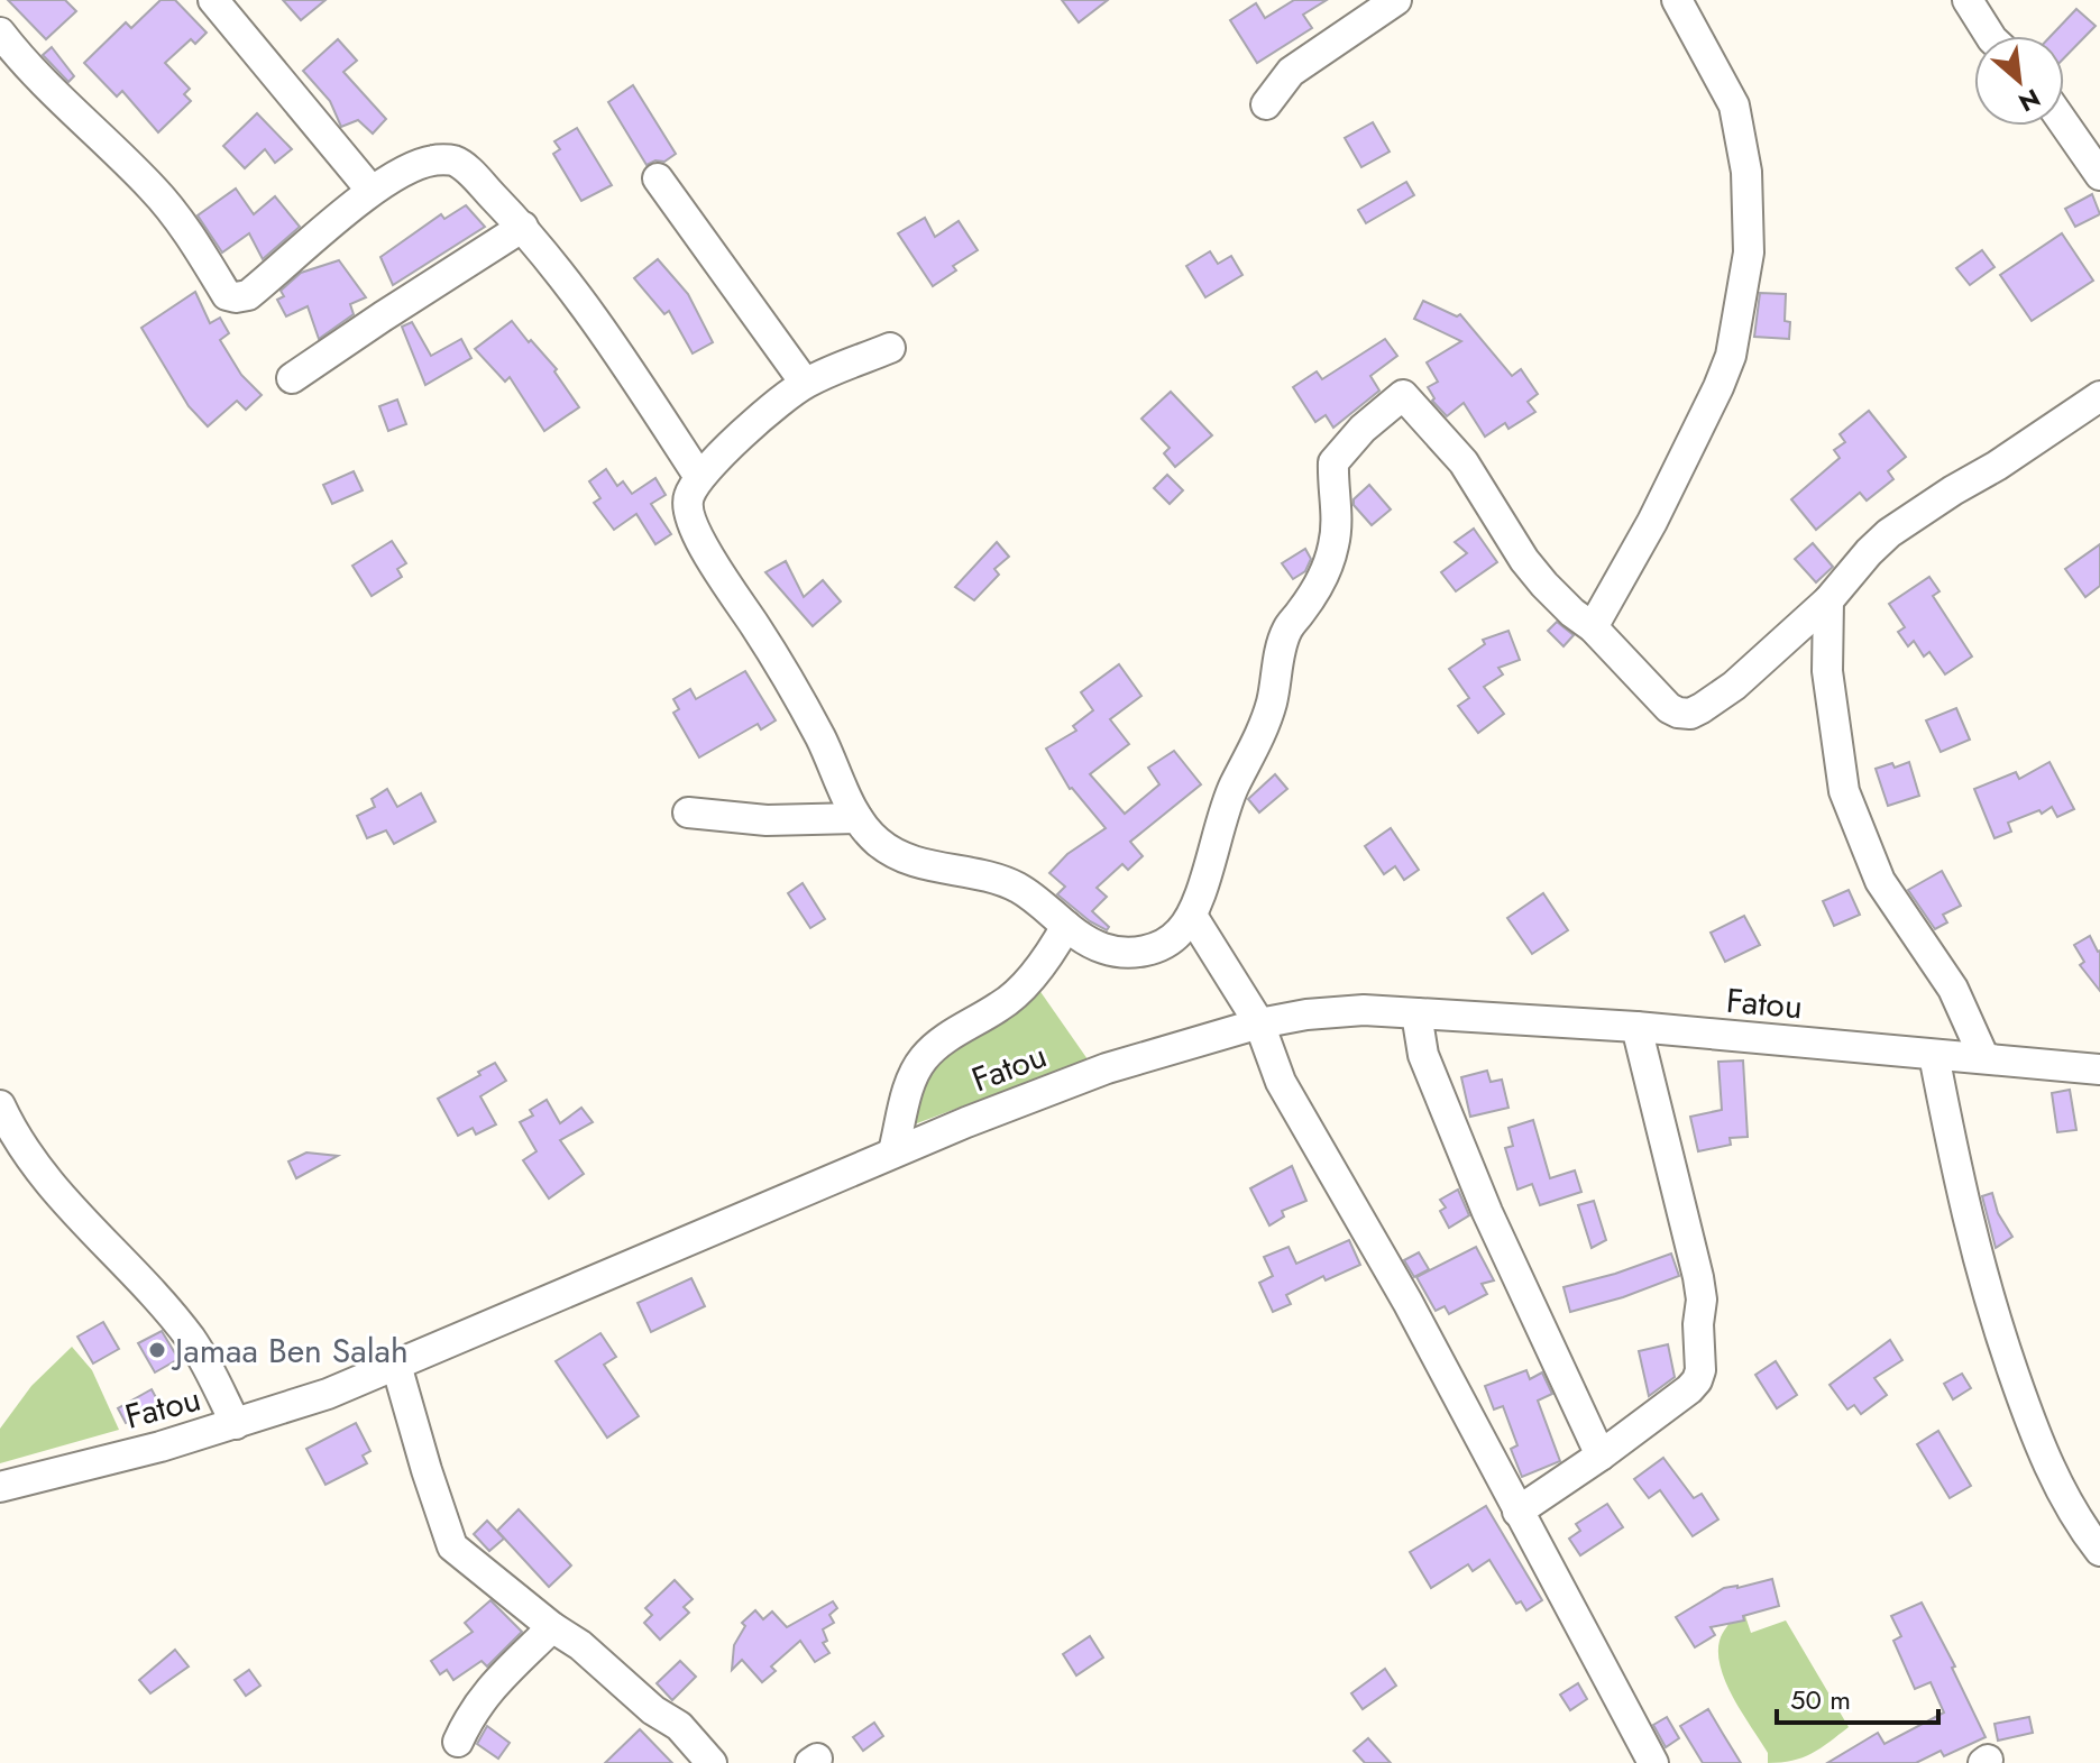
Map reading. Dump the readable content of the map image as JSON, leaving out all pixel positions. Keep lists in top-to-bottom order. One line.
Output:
{"streets":{"street":["Fatou"]},"places":["Jamaa Ben Salah"],"scale_bar":"50 m","north":"bottom right"}
